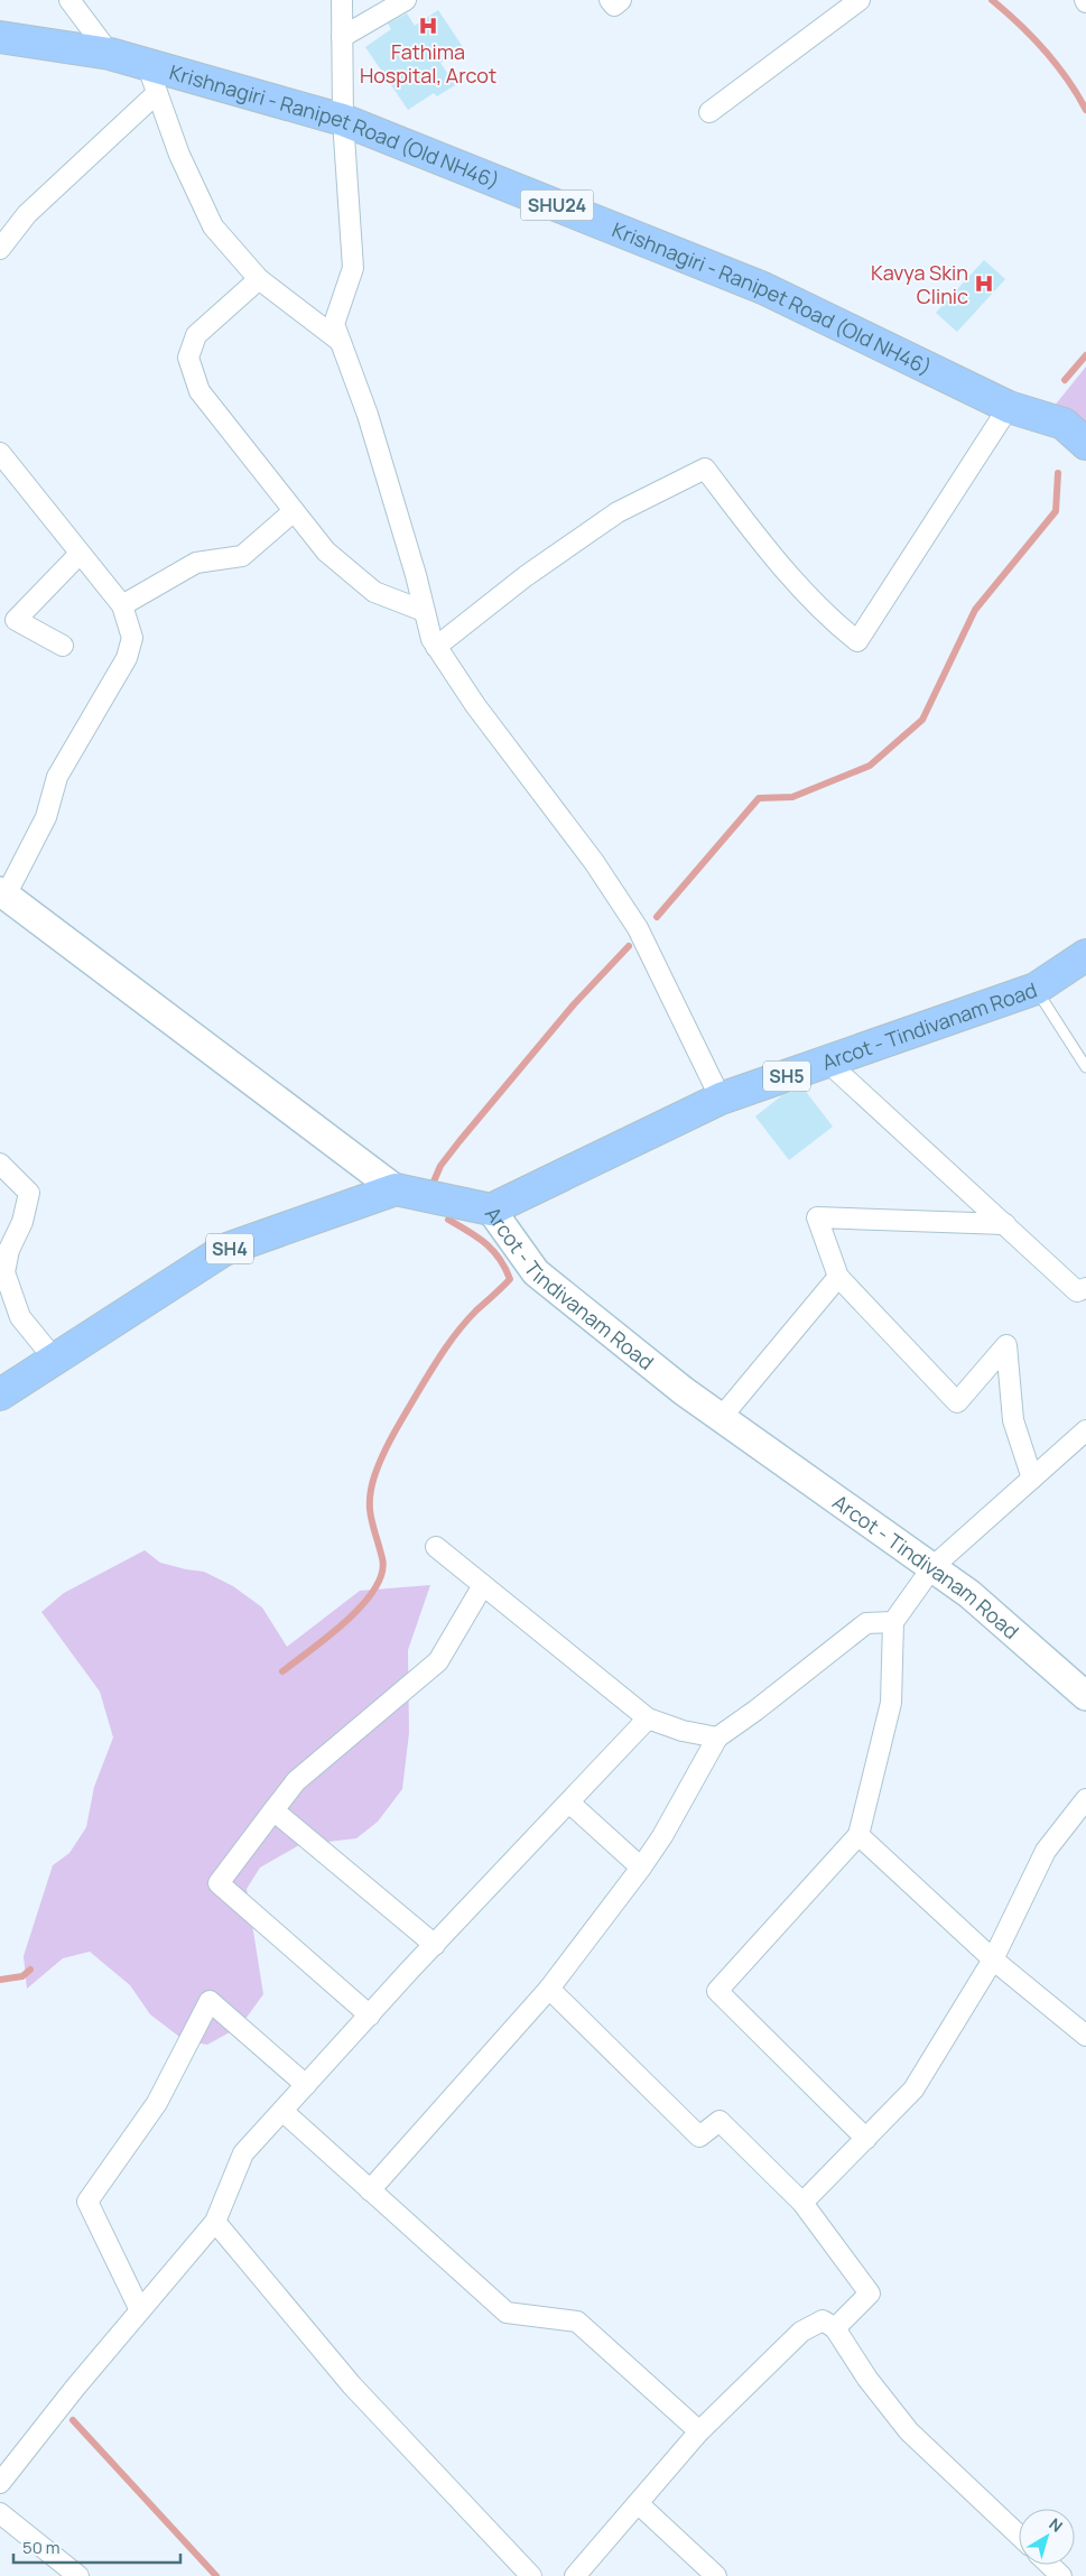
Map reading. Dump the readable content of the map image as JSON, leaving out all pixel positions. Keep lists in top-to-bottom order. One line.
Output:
{"streets":{"main road":["Krishnagiri - Ranipet Road (Old NH46)","SHU24","Arcot - Tindivanam Road","SH5","SH4"]},"places":{"hospital":["Fathima Hospital, Arcot","Kavya Skin Clinic"]},"scale_bar":"50 m","north":"top right"}
